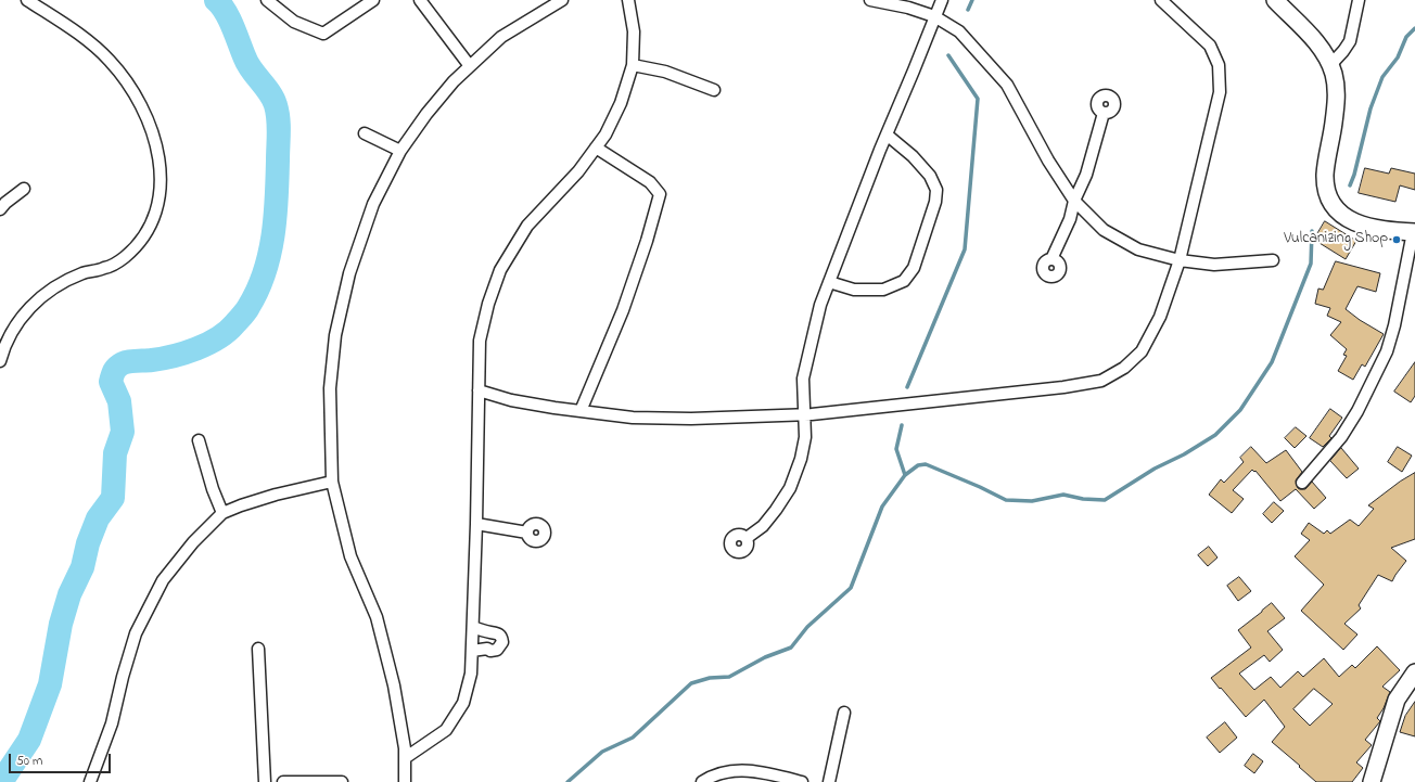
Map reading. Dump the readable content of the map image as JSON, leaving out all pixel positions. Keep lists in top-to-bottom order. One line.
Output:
{"places":["Vulcanizing Shop"],"scale_bar":"50 m"}
